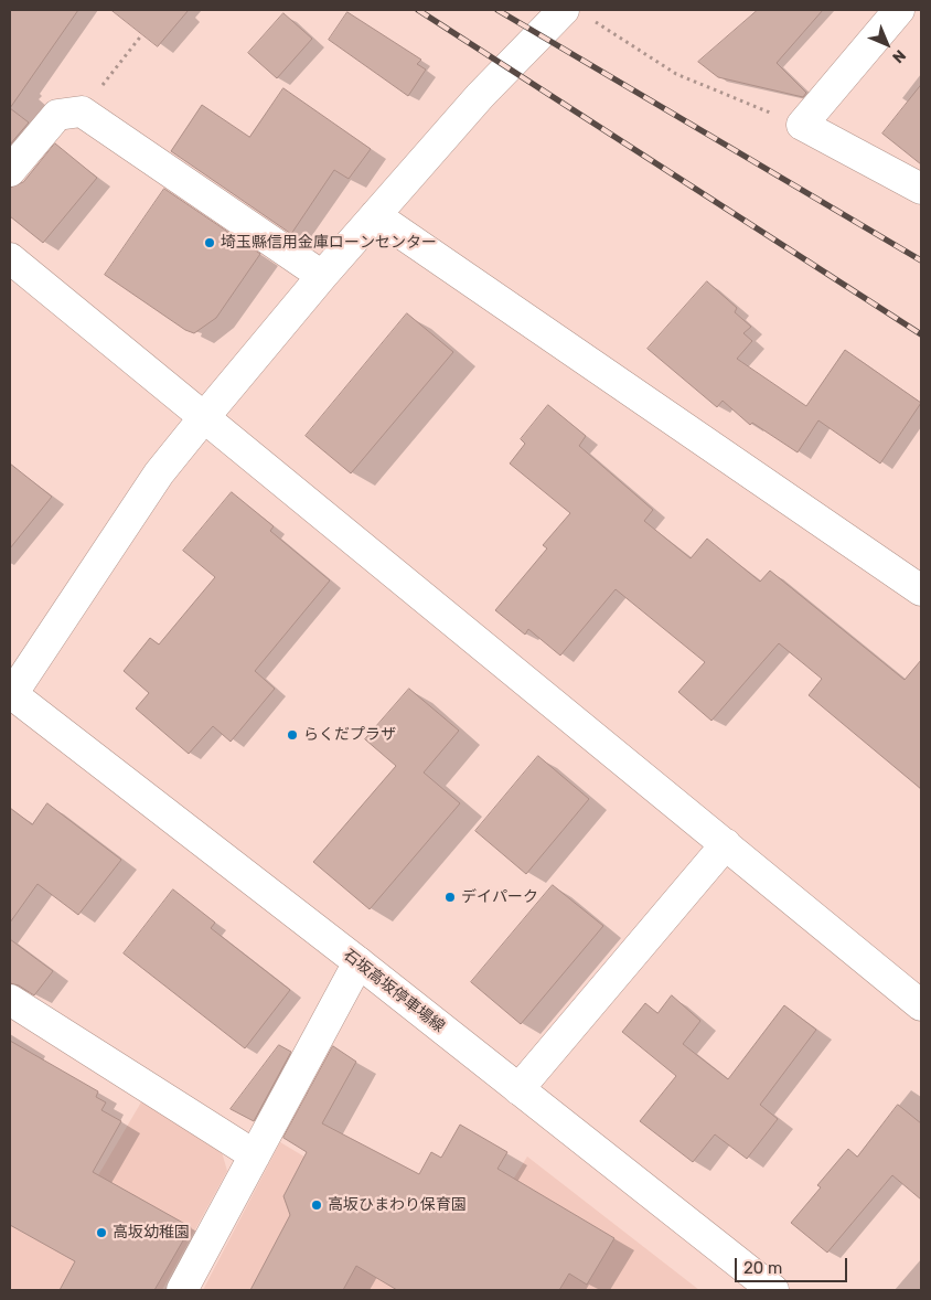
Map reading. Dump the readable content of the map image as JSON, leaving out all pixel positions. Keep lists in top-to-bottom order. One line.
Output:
{"streets":{"street":["石坂高坂停車場線"]},"places":["埼玉縣信用金庫ローンセンター","らくだプラザ","デイパーク","高坂ひまわり保育園","高坂幼稚園"],"scale_bar":"20 m","north":"bottom right"}
